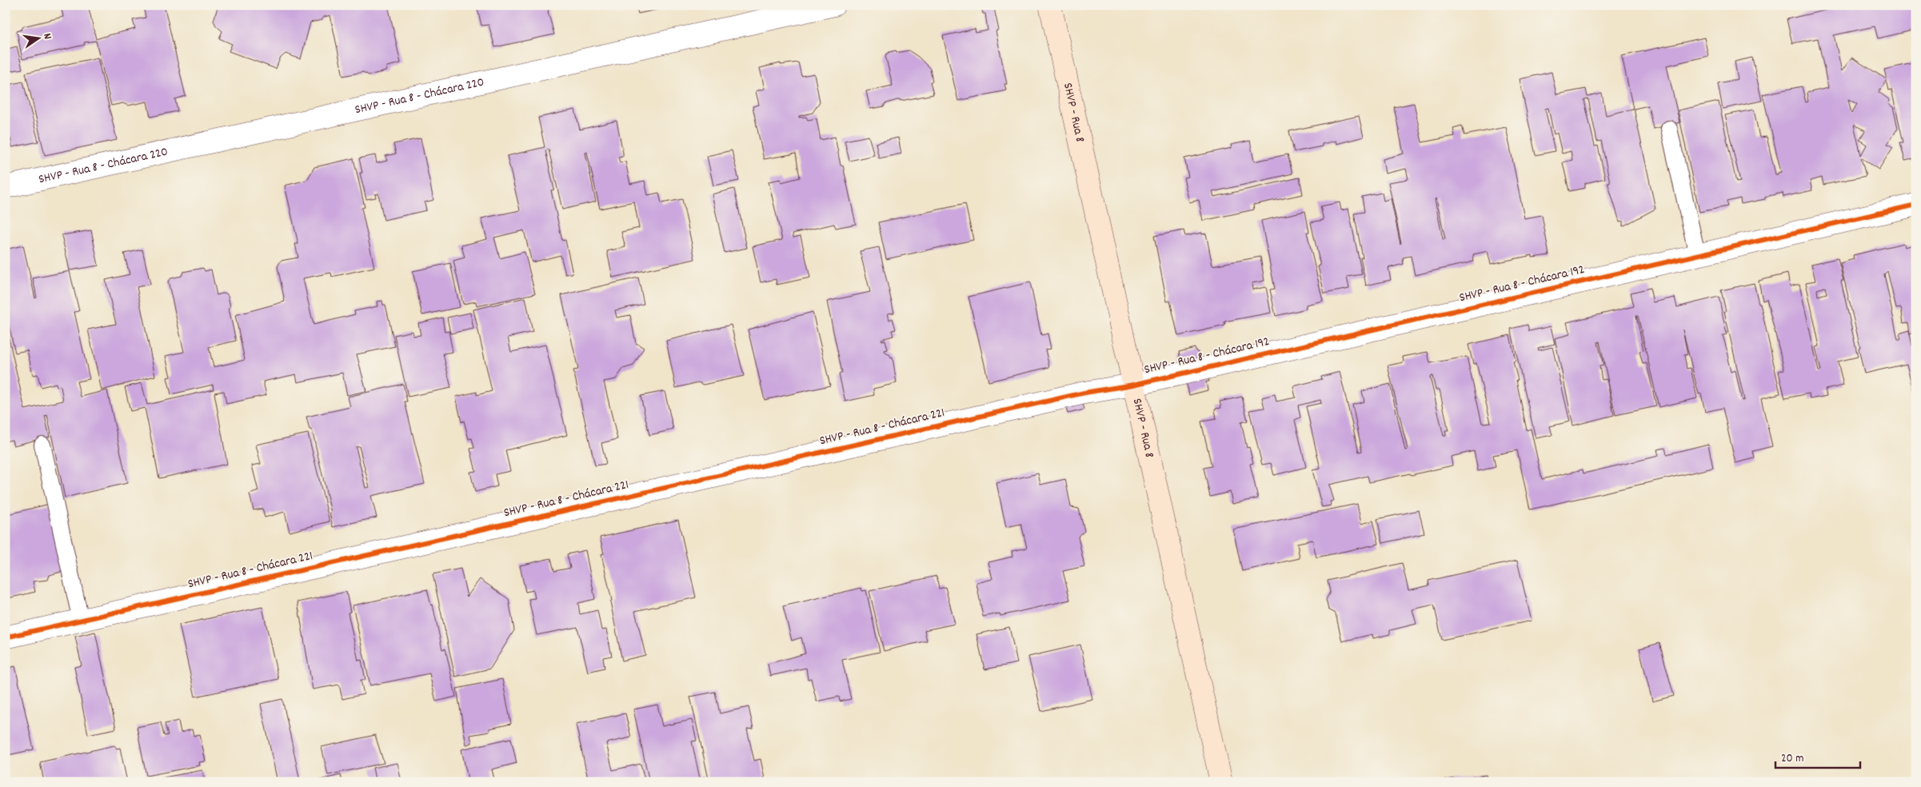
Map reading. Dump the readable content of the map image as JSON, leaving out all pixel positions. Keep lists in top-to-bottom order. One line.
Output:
{"streets":{"street":["SHVP - Rua 8 - Chácara 220","SHVP - Rua 8","SHVP - Rua 8 - Chácara 192","SHVP - Rua 8 - Chácara 221"]},"crossings":[["SHVP - Rua 8","SHVP - Rua 8 - Chácara 192"],["SHVP - Rua 8","SHVP - Rua 8 - Chácara 221"],["SHVP - Rua 8 - Chácara 192","SHVP - Rua 8 - Chácara 221"]],"scale_bar":"20 m","north":"right"}
